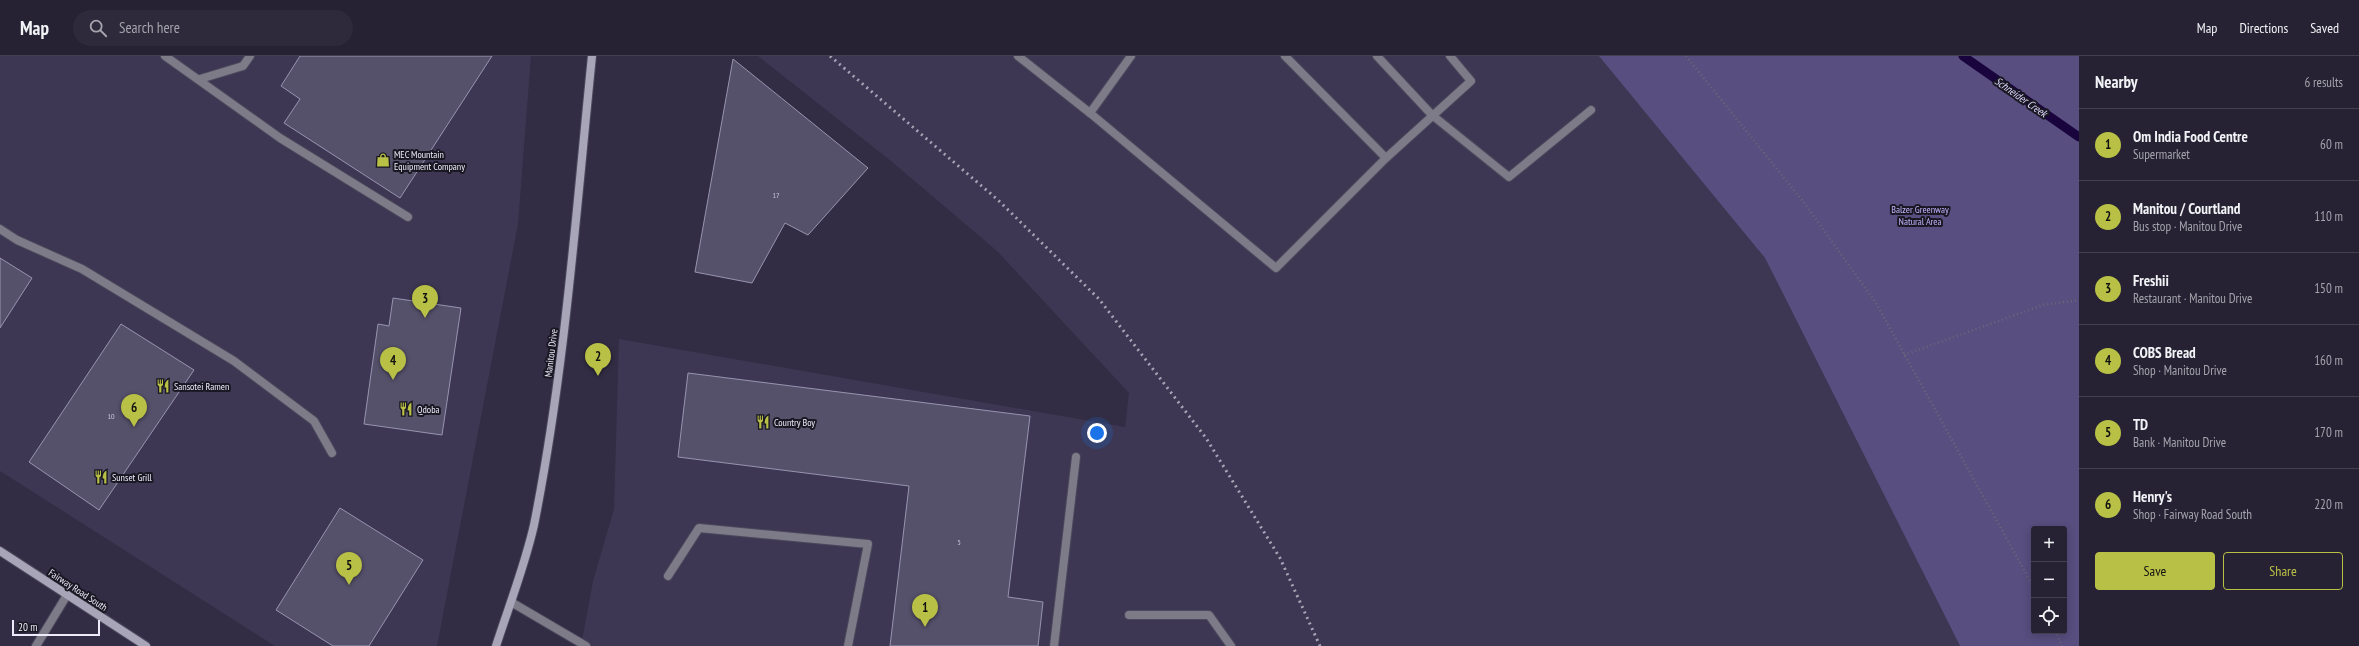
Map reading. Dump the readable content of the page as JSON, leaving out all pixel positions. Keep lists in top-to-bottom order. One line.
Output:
{"streets":{"main road":["Manitou Drive","Fairway Road South"]},"water":["Schneider Creek"],"parks":["Balzer Greenway Natural Area"],"places":{"shop":["MEC Mountain Equipment Company"],"restaurant":["Sansotei Ramen","Qdoba","Country Boy","Sunset Grill"]},"house_numbers":["17","10","5"],"scale_bar":"20 m","page":{"header":"Map","search":"Search here","nav":["Map","Directions","Saved"],"heading":["Nearby","6 results"],"list":[{"mark":"1","name":"Om India Food Centre","note":"Supermarket","value":"60 m"},{"mark":"2","name":"Manitou / Courtland","note":"Bus stop · Manitou Drive","value":"110 m"},{"mark":"3","name":"Freshii","note":"Restaurant · Manitou Drive","value":"150 m"},{"mark":"4","name":"COBS Bread","note":"Shop · Manitou Drive","value":"160 m"},{"mark":"5","name":"TD","note":"Bank · Manitou Drive","value":"170 m"},{"mark":"6","name":"Henry's","note":"Shop · Fairway Road South","value":"220 m"}],"pins":["3","2","4","6","5","1"],"map_buttons":["+","−"],"buttons":["Save","Share"],"scale":"20 m"}}
